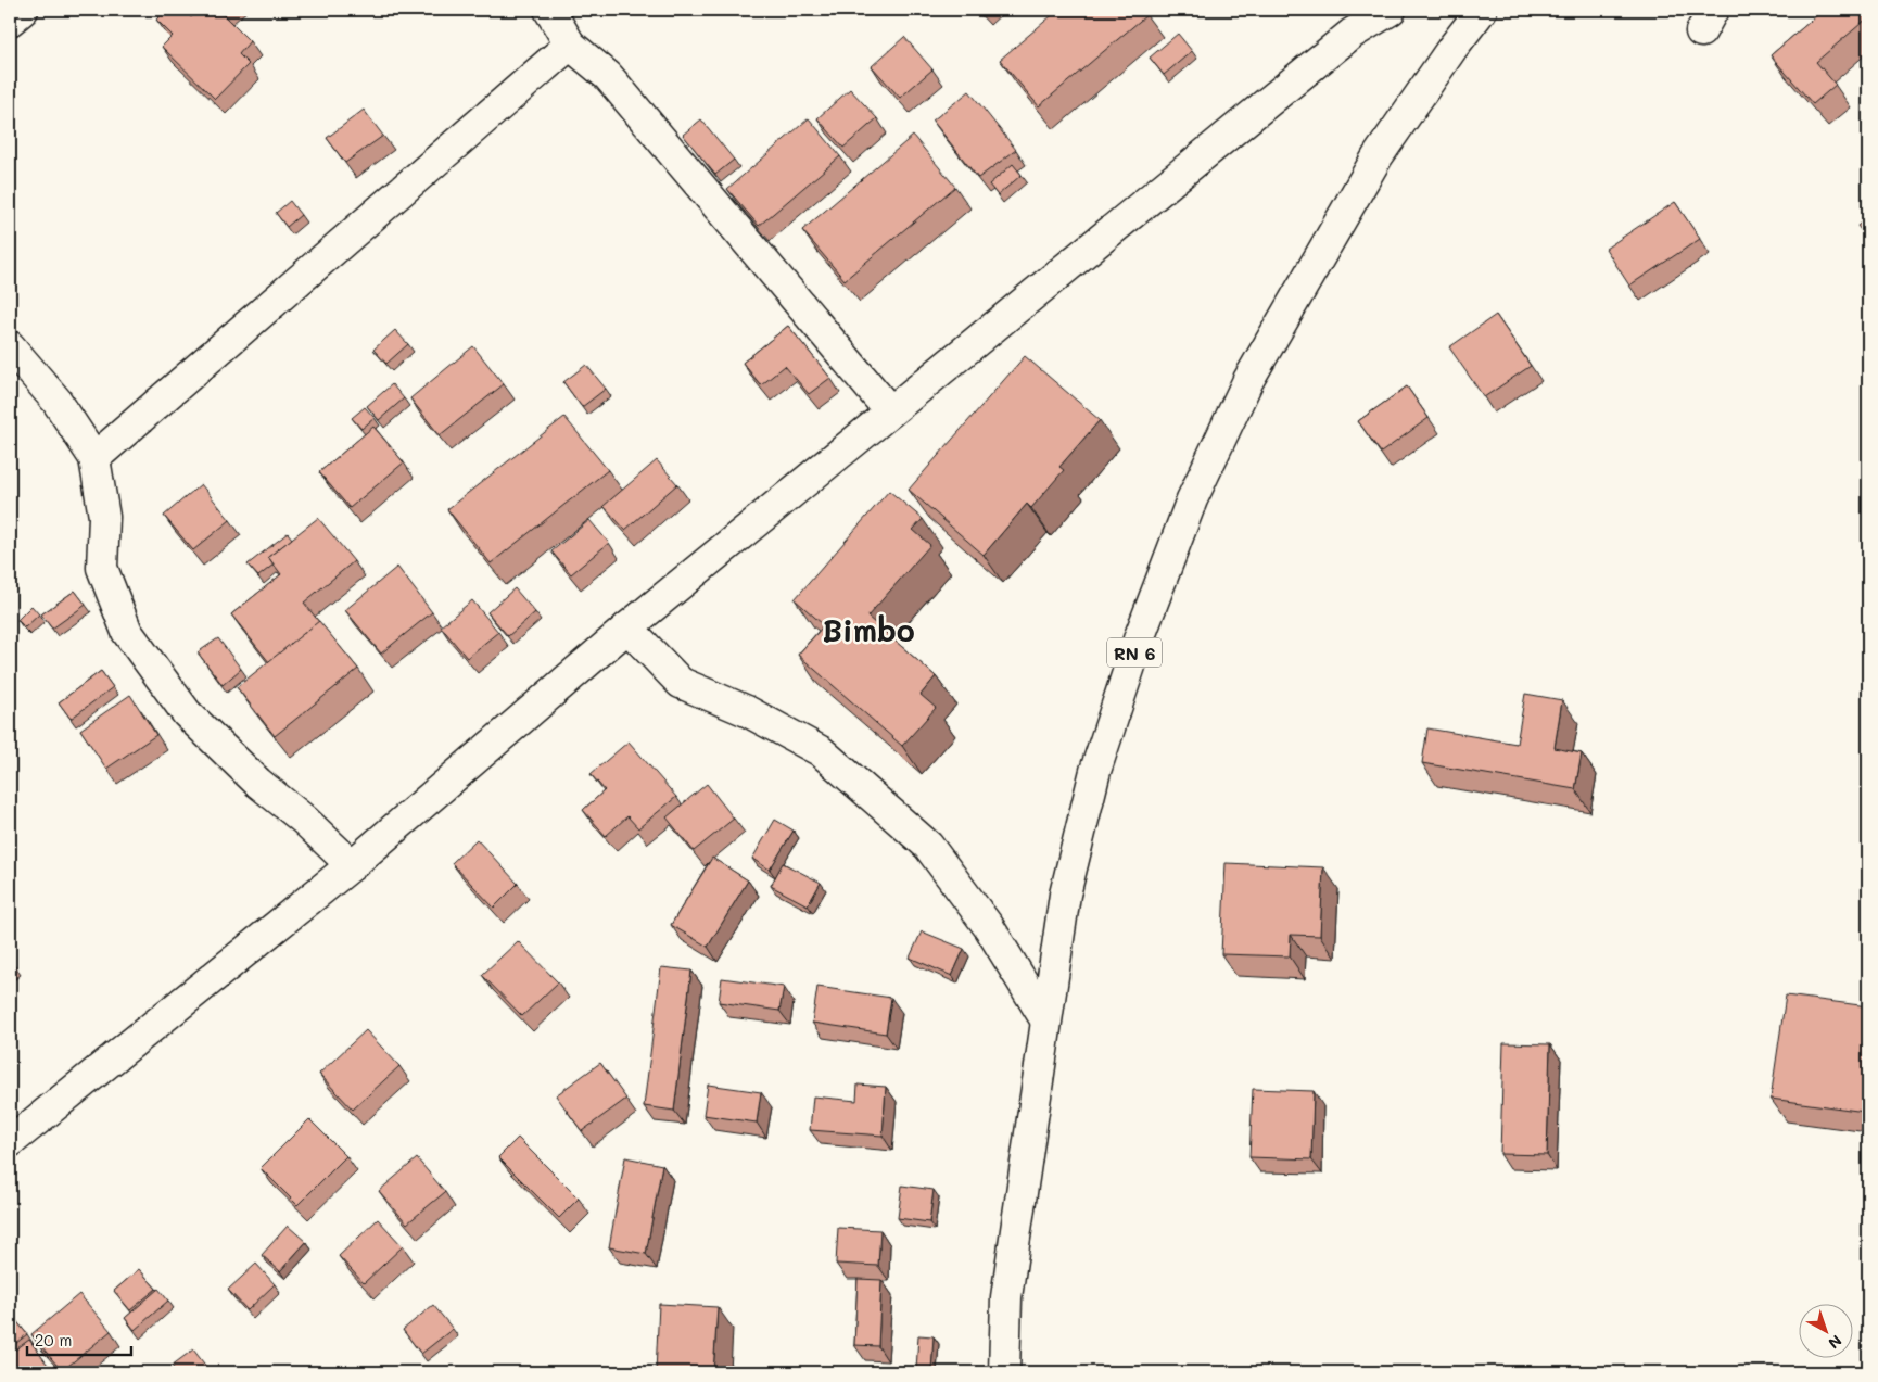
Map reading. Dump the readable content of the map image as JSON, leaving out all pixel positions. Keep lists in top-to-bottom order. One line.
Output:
{"streets":{"street":["RN 6"]},"districts":["Bimbo"],"scale_bar":"20 m","north":"bottom right"}
